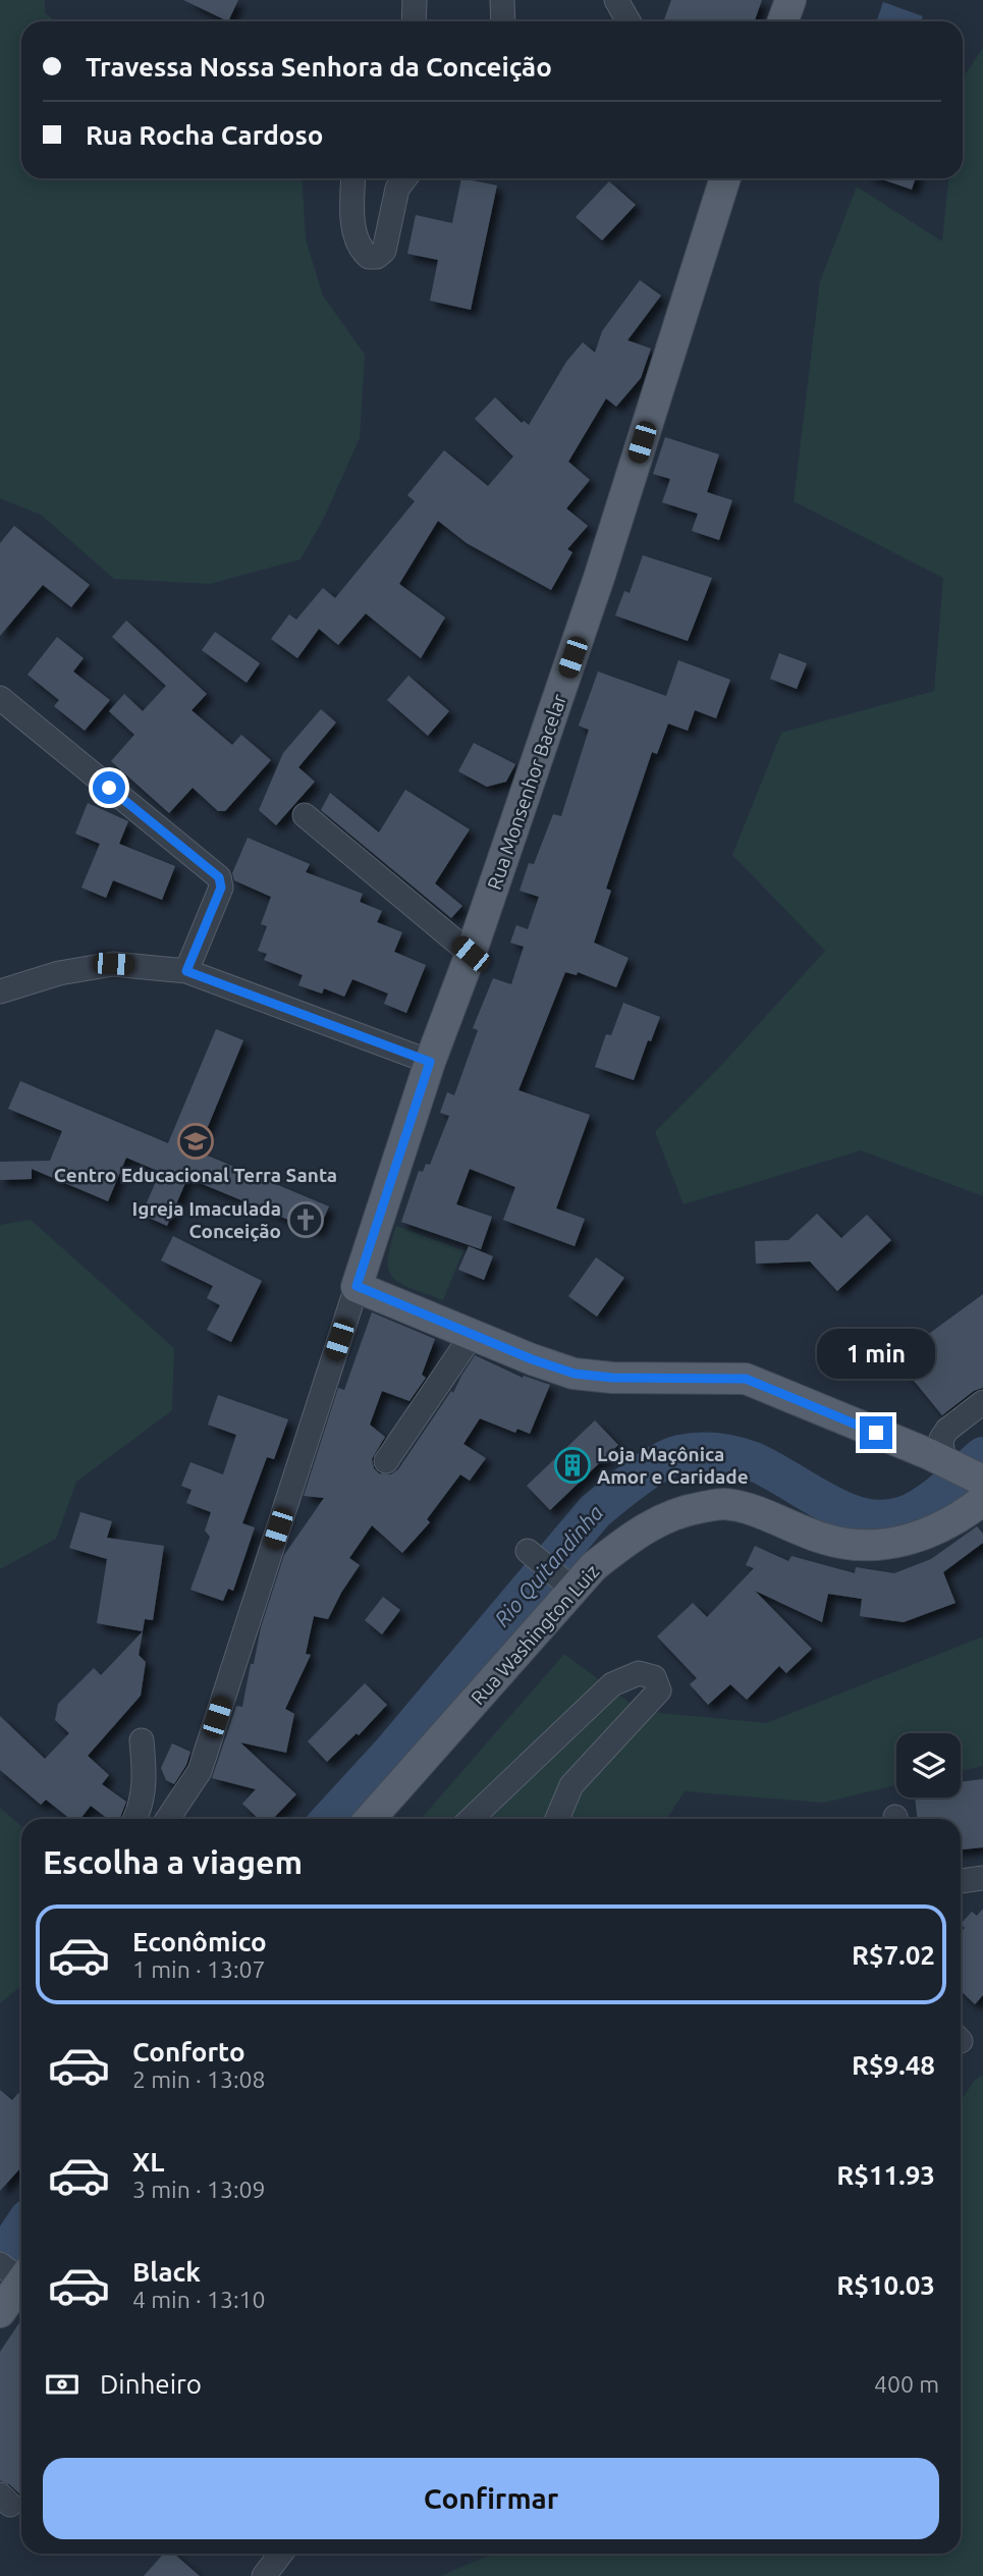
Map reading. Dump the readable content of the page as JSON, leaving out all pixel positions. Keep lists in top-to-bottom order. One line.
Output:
{"streets":{"main road":["Rua Monsenhor Bacelar","Rua Washington Luiz"]},"water":["Rio Quitandinha"],"places":{"school or university":["Centro Educacional Terra Santa"],"church":["Igreja Imaculada Conceição"],"building":["Loja Maçônica Amor e Caridade"]},"page":{"banner":["Travessa Nossa Senhora da Conceição","Rua Rocha Cardoso"],"bubble":"1 min","heading":"Escolha a viagem","list":[{"name":"Econômico","note":"1 min · 13:07","value":"R$7.02"},{"name":"Conforto","note":"2 min · 13:08","value":"R$9.48"},{"name":"XL","note":"3 min · 13:09","value":"R$11.93"},{"name":"Black","note":"4 min · 13:10","value":"R$10.03"}],"pay":["Dinheiro","400 m"],"buttons":"Confirmar"}}
